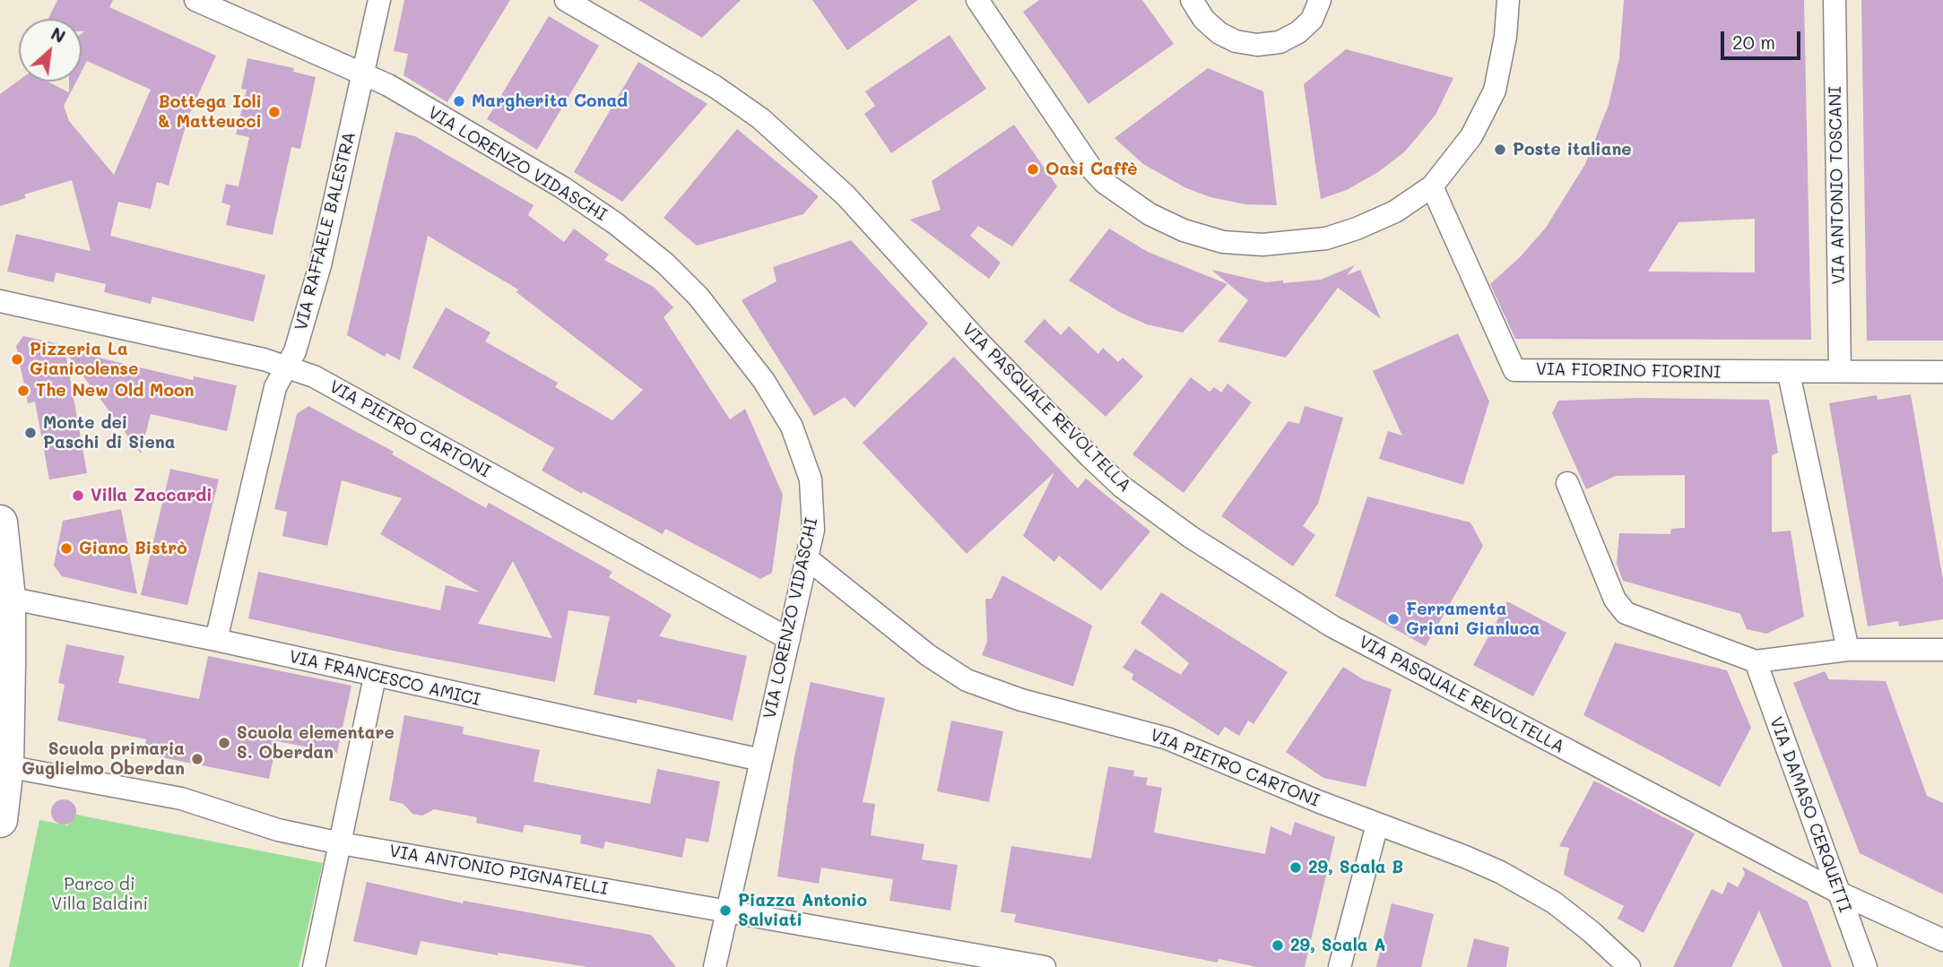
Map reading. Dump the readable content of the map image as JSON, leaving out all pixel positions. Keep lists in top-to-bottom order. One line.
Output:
{"streets":{"street":["VIA LORENZO VIDASCHI","VIA ANTONIO TOSCANI","VIA RAFFAELE BALESTRA","VIA FIORINO FIORINI","VIA PASQUALE REVOLTELLA","VIA PIETRO CARTONI","VIA FRANCESCO AMICI","VIA DAMASO CERQUETTI","VIA ANTONIO PIGNATELLI"]},"crossings":[["VIA LORENZO VIDASCHI","VIA RAFFAELE BALESTRA"],["VIA LORENZO VIDASCHI","VIA PIETRO CARTONI"],["VIA LORENZO VIDASCHI","VIA FRANCESCO AMICI"],["VIA LORENZO VIDASCHI","VIA ANTONIO PIGNATELLI"],["VIA ANTONIO TOSCANI","VIA FIORINO FIORINI"],["VIA RAFFAELE BALESTRA","VIA PIETRO CARTONI"],["VIA RAFFAELE BALESTRA","VIA FRANCESCO AMICI"],["VIA PASQUALE REVOLTELLA","VIA DAMASO CERQUETTI"]],"parks":["Parco di Villa Baldini"],"places":["Margherita Conad","Bottega Ioli & Matteucci","Poste italiane","Oasi Caffè","Pizzeria La Gianicolense","The New Old Moon","Monte dei Paschi di Siena","Villa Zaccardi","Giano Bistrò","Ferramenta Griani Gianluca","Scuola elementare S. Oberdan","Scuola primaria Guglielmo Oberdan","29, Scala B","Piazza Antonio Salviati","29, Scala A"],"scale_bar":"20 m","north":"top right"}
